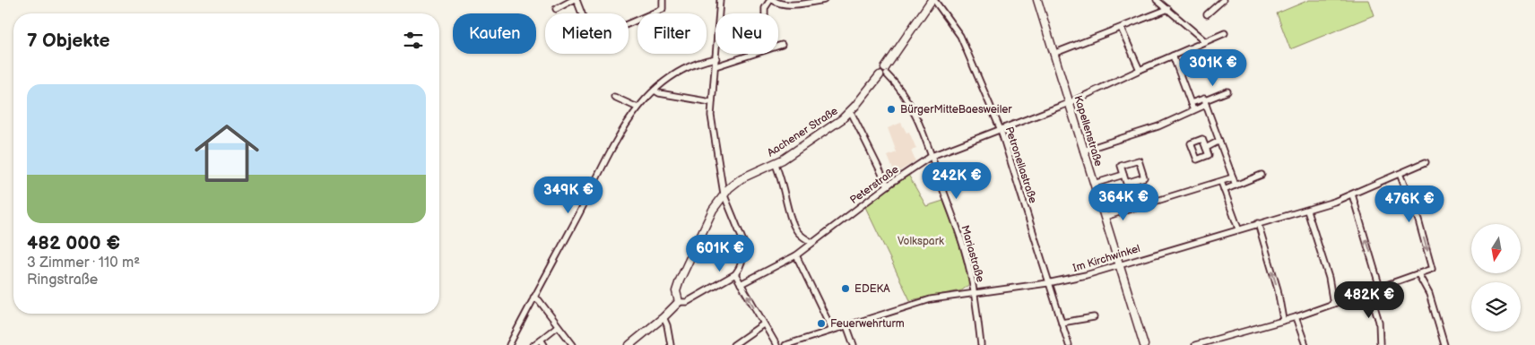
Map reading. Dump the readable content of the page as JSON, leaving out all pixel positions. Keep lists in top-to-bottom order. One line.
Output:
{"streets":{"main road":["Kapellenstraße","Aachener Straße"],"street":["Petronellastraße","Peterstraße","Mariastraße","Im Kirchwinkel"]},"crossings":[["Kapellenstraße","Peterstraße"],["Kapellenstraße","Im Kirchwinkel"],["Aachener Straße","Petronellastraße"],["Aachener Straße","Mariastraße"],["Petronellastraße","Peterstraße"],["Petronellastraße","Im Kirchwinkel"],["Peterstraße","Mariastraße"],["Mariastraße","Im Kirchwinkel"]],"parks":["Volkspark"],"places":["BürgerMitteBaesweiler","EDEKA","Feuerwehrturm"],"north":"bottom","page":{"chip":["Kaufen","Mieten","Filter","Neu"],"heading":"7 Objekte","price":["301K €","242K €","349K €","364K €","476K €","601K €","482K €"],"list":[{"name":"482 000 €","note":"3 Zimmer · 110 m² · Ringstraße"}]}}
